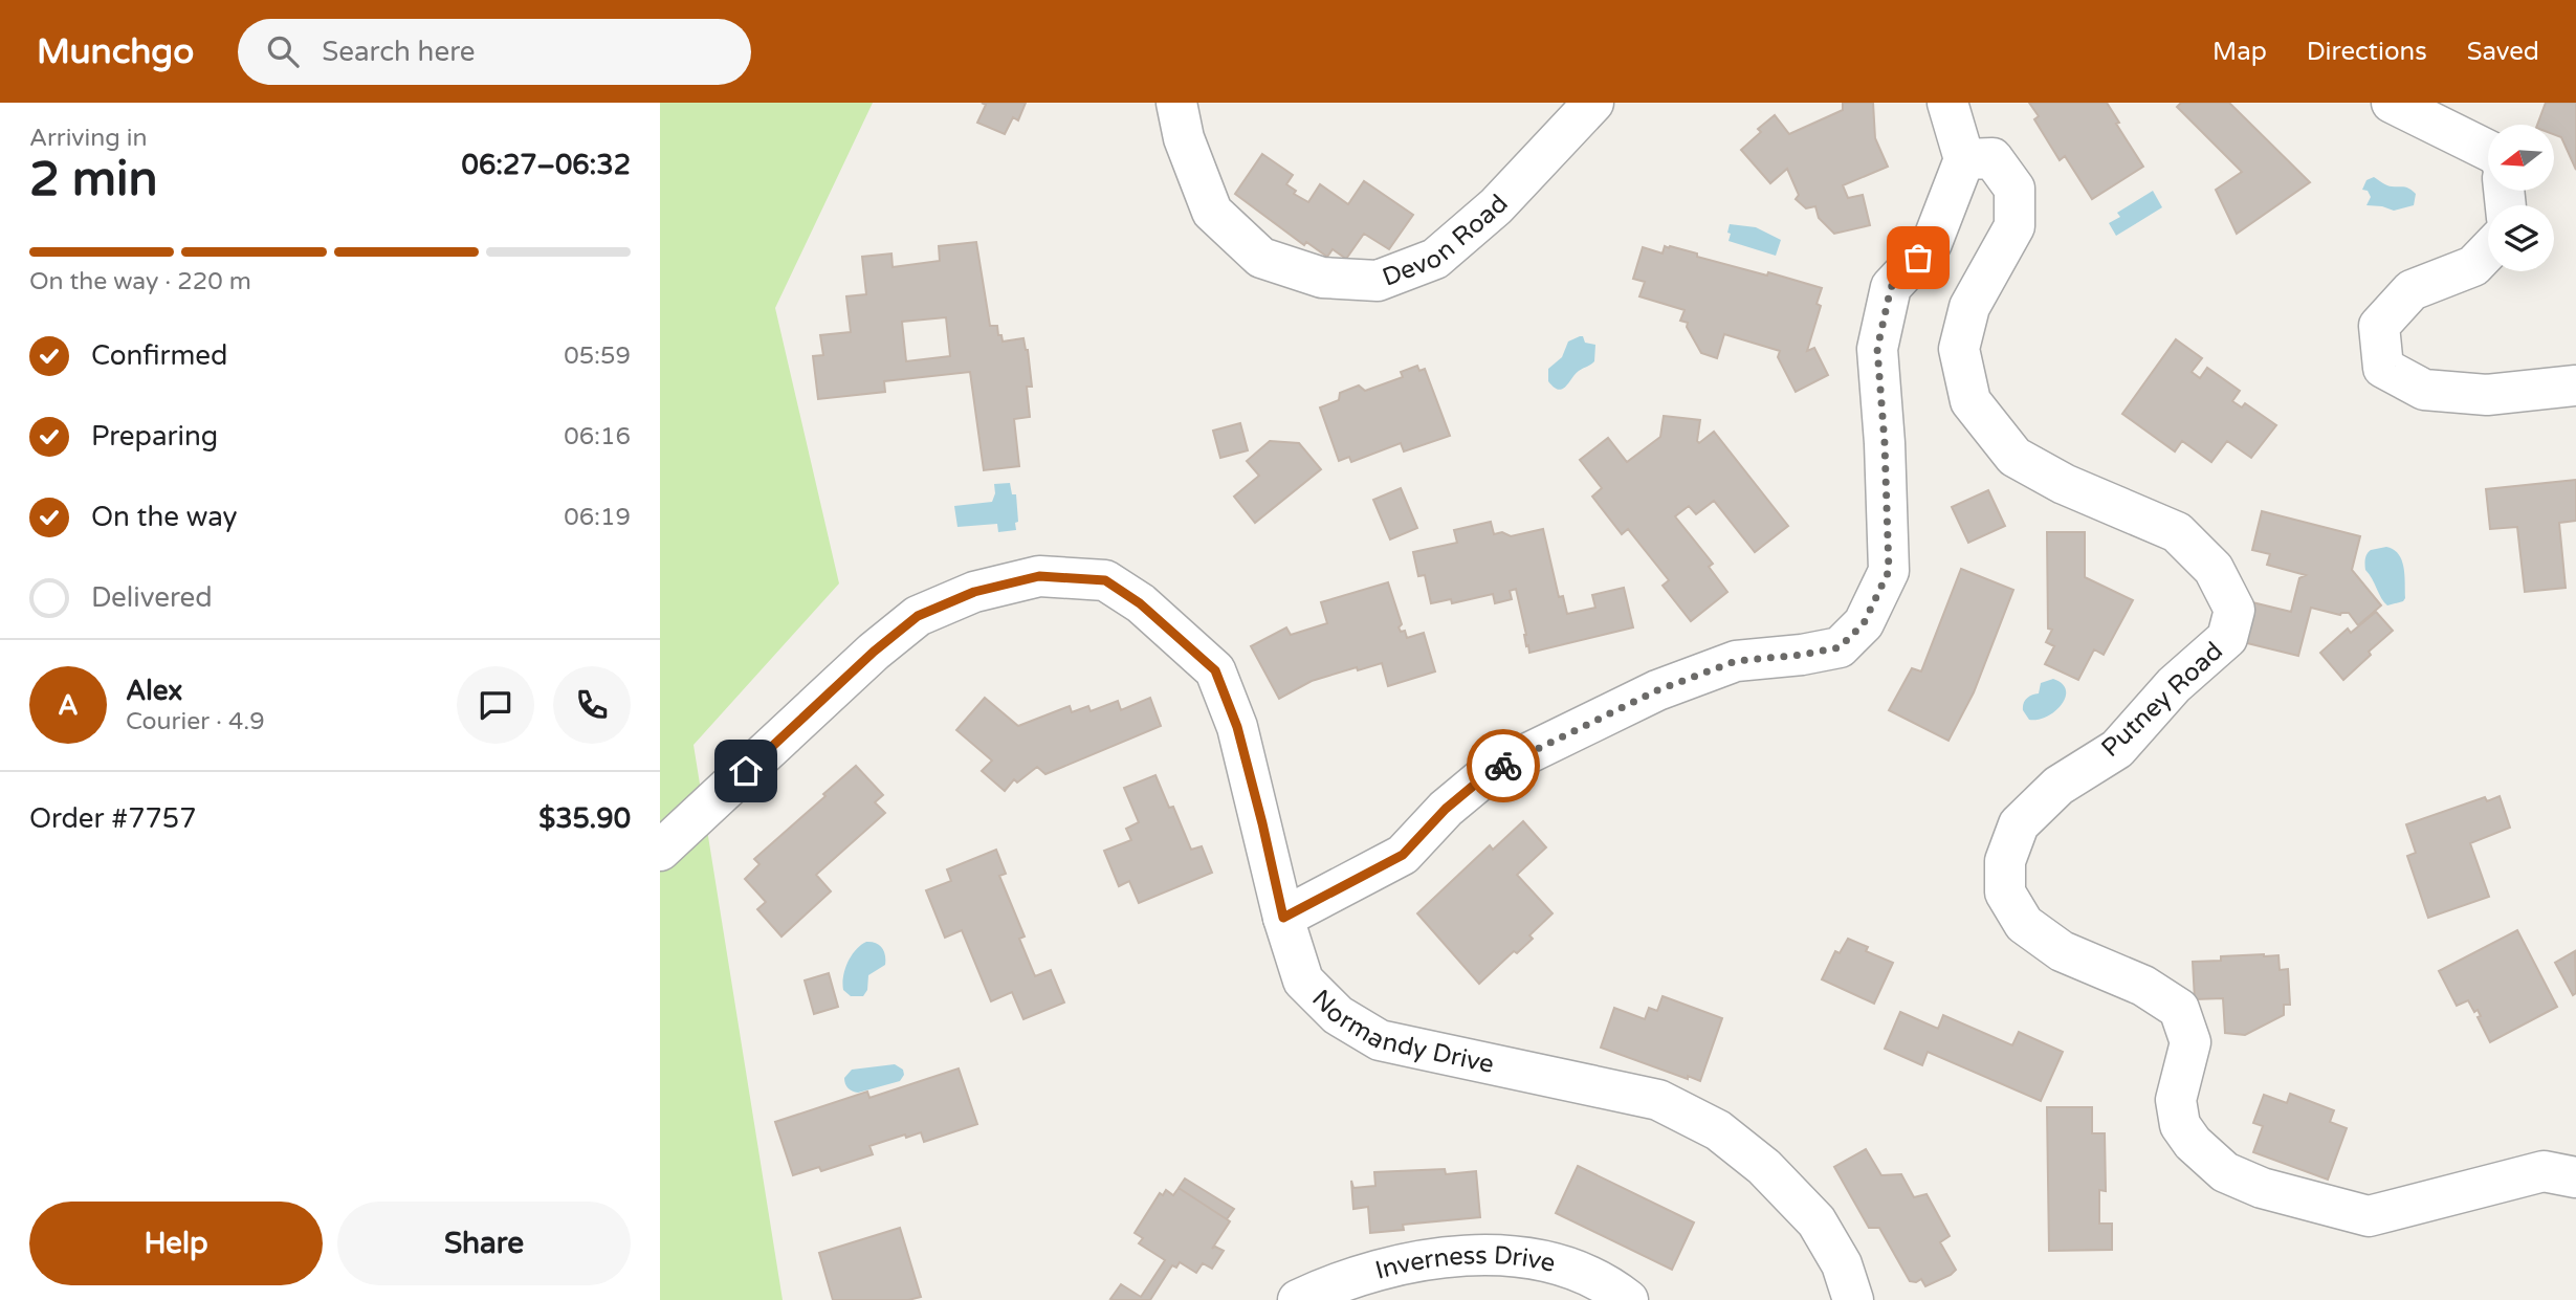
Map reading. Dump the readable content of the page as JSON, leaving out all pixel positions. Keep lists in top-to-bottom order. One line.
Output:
{"streets":{"street":["Devon Road","Putney Road","Normandy Drive","Inverness Drive"]},"north":"left","page":{"header":"Munchgo","search":"Search here","nav":["Map","Directions","Saved"],"heading":["2 min","Arriving in","06:27–06:32"],"panel":["Alex","Courier · 4.9","Order #7757","$35.90"],"bar":"On the way · 220 m","list":[["Confirmed","05:59"],["Preparing","06:16"],["On the way","06:19"],"Delivered"],"round":"A","buttons":["Help","Share"]}}
